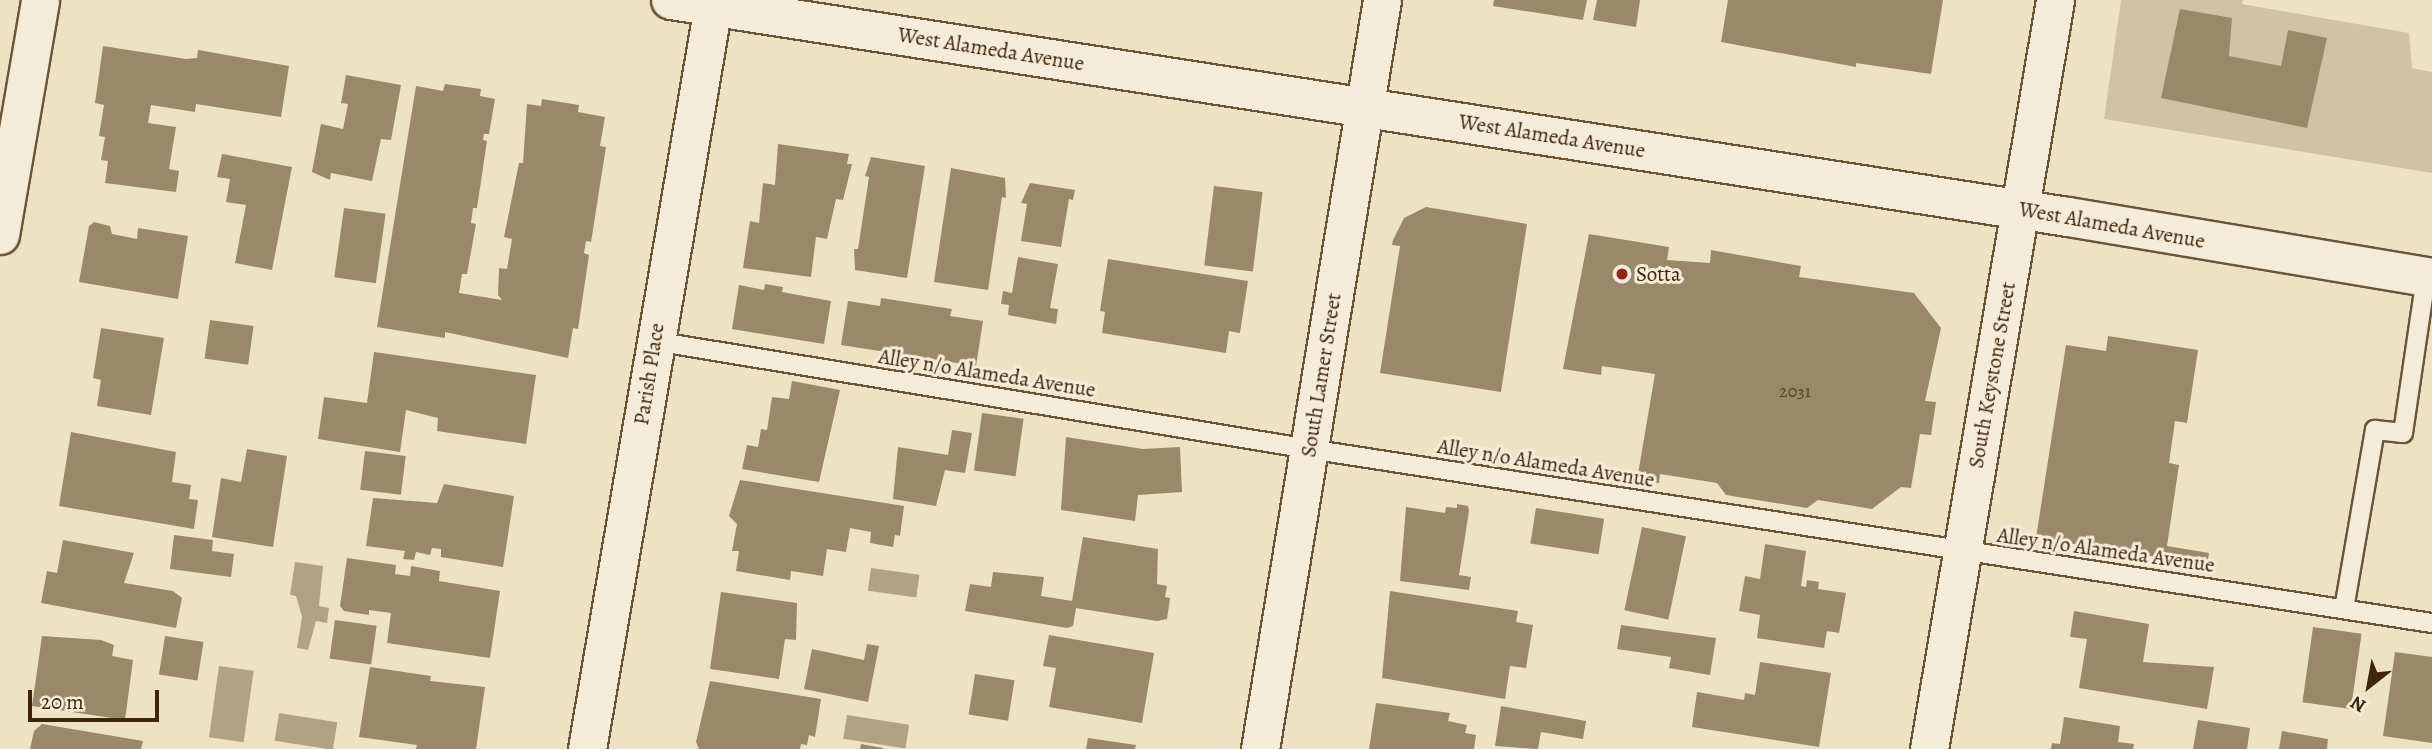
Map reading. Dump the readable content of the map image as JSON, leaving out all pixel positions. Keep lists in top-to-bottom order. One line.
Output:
{"streets":{"main road":["West Alameda Avenue"],"street":["Parish Place","South Lamer Street","South Keystone Street"],"lane":["Alley n/o Alameda Avenue"]},"crossings":[["West Alameda Avenue","Parish Place"],["West Alameda Avenue","South Lamer Street"],["West Alameda Avenue","South Keystone Street"],["Alley n/o Alameda Avenue","Parish Place"],["Alley n/o Alameda Avenue","South Lamer Street"],["Alley n/o Alameda Avenue","South Keystone Street"]],"places":["Sotta"],"house_numbers":["2031"],"scale_bar":"20 m","north":"bottom left"}
